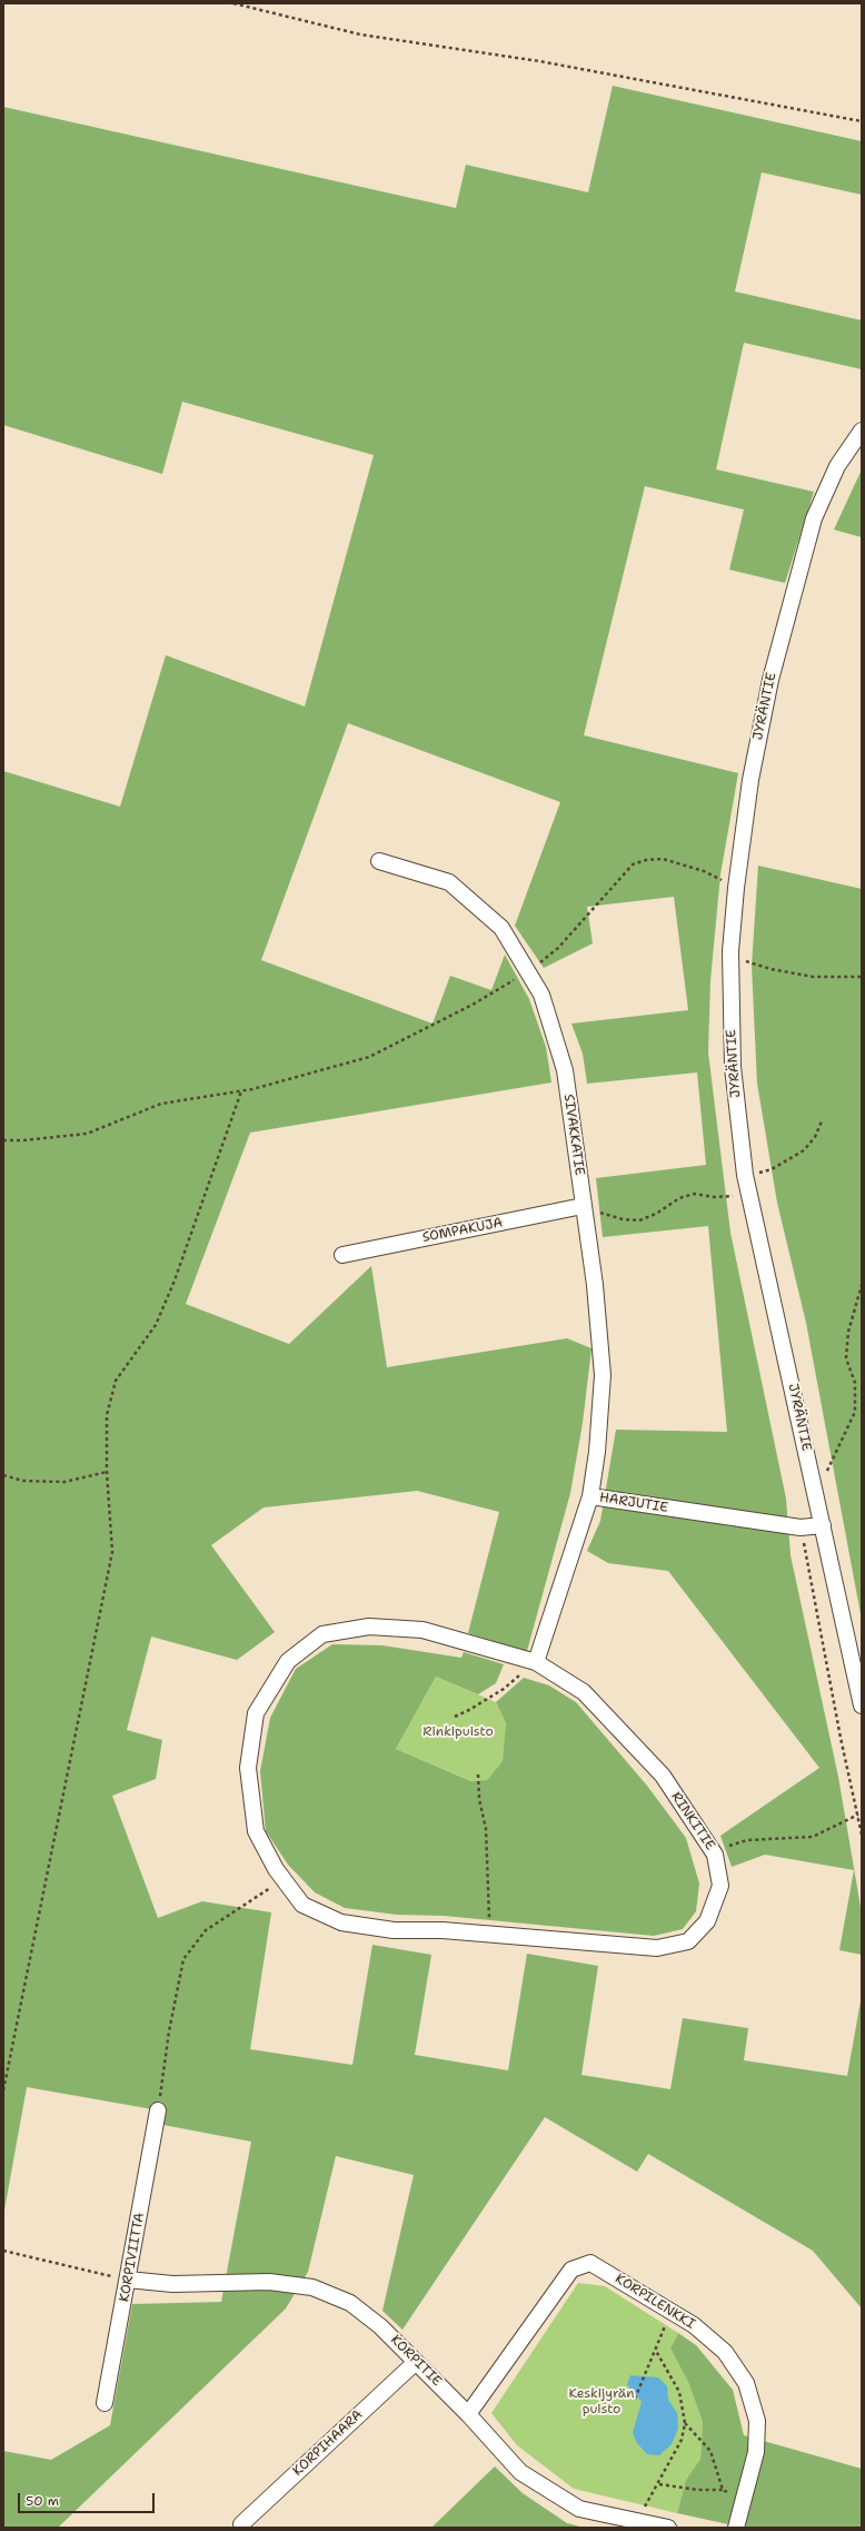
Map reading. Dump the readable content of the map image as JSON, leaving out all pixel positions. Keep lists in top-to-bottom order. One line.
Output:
{"streets":{"street":["JYRÄNTIE","SIVAKKATIE","SOMPAKUJA","HARJUTIE","RINKITIE","KORPIVIITTA","KORPILENKKI","KORPITIE","KORPIHAARA"]},"crossings":[["JYRÄNTIE","HARJUTIE"],["SIVAKKATIE","SOMPAKUJA"],["SIVAKKATIE","HARJUTIE"],["HARJUTIE","RINKITIE"],["KORPIVIITTA","KORPITIE"],["KORPILENKKI","KORPITIE"],["KORPITIE","KORPIHAARA"]],"parks":["Rinkipuisto","Keskijyrän puisto"],"scale_bar":"50 m"}
